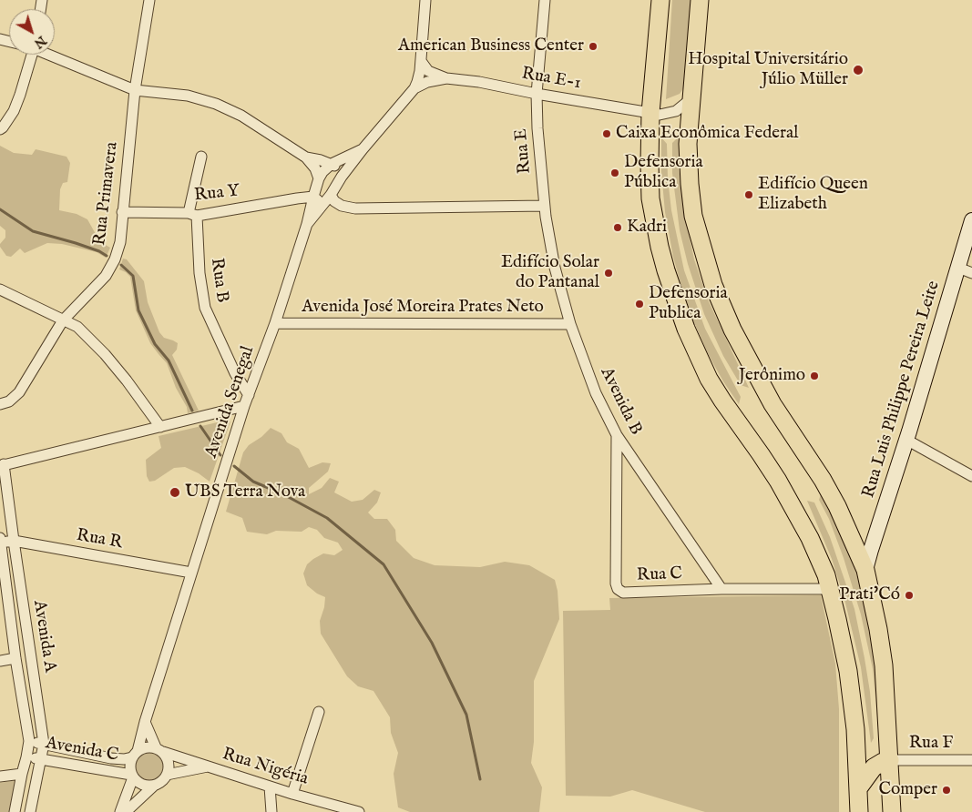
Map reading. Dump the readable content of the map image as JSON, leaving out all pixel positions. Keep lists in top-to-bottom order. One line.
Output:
{"streets":{"street":["Rua E-1","Rua E","Rua Primavera","Rua Y","Rua B","Avenida José Moreira Prates Neto","Rua Luis Philippe Pereira Leite","Avenida B","Avenida Senegal","Rua R","Rua C","Avenida A","Rua F","Avenida C","Rua Nigéria"]},"crossings":[["Rua E-1","Rua E"],["Rua E-1","Avenida Senegal"],["Rua E","Avenida B"],["Rua Primavera","Rua Y"],["Rua Y","Rua B"],["Rua Y","Avenida Senegal"],["Rua B","Avenida Senegal"],["Avenida José Moreira Prates Neto","Avenida B"],["Avenida José Moreira Prates Neto","Avenida Senegal"],["Avenida B","Rua C"],["Avenida Senegal","Rua R"],["Avenida Senegal","Avenida C"],["Avenida Senegal","Rua Nigéria"],["Rua R","Avenida A"],["Avenida A","Avenida C"],["Avenida C","Rua Nigéria"]],"places":["American Business Center","Hospital Universitário Júlio Müller","Caixa Econômica Federal","Defensoria Pública","Edifício Queen Elizabeth","Kadri","Edifício Solar do Pantanal","Defensoria Publica","Jerônimo","UBS Terra Nova","Prati'Có","Comper"],"north":"bottom right"}
